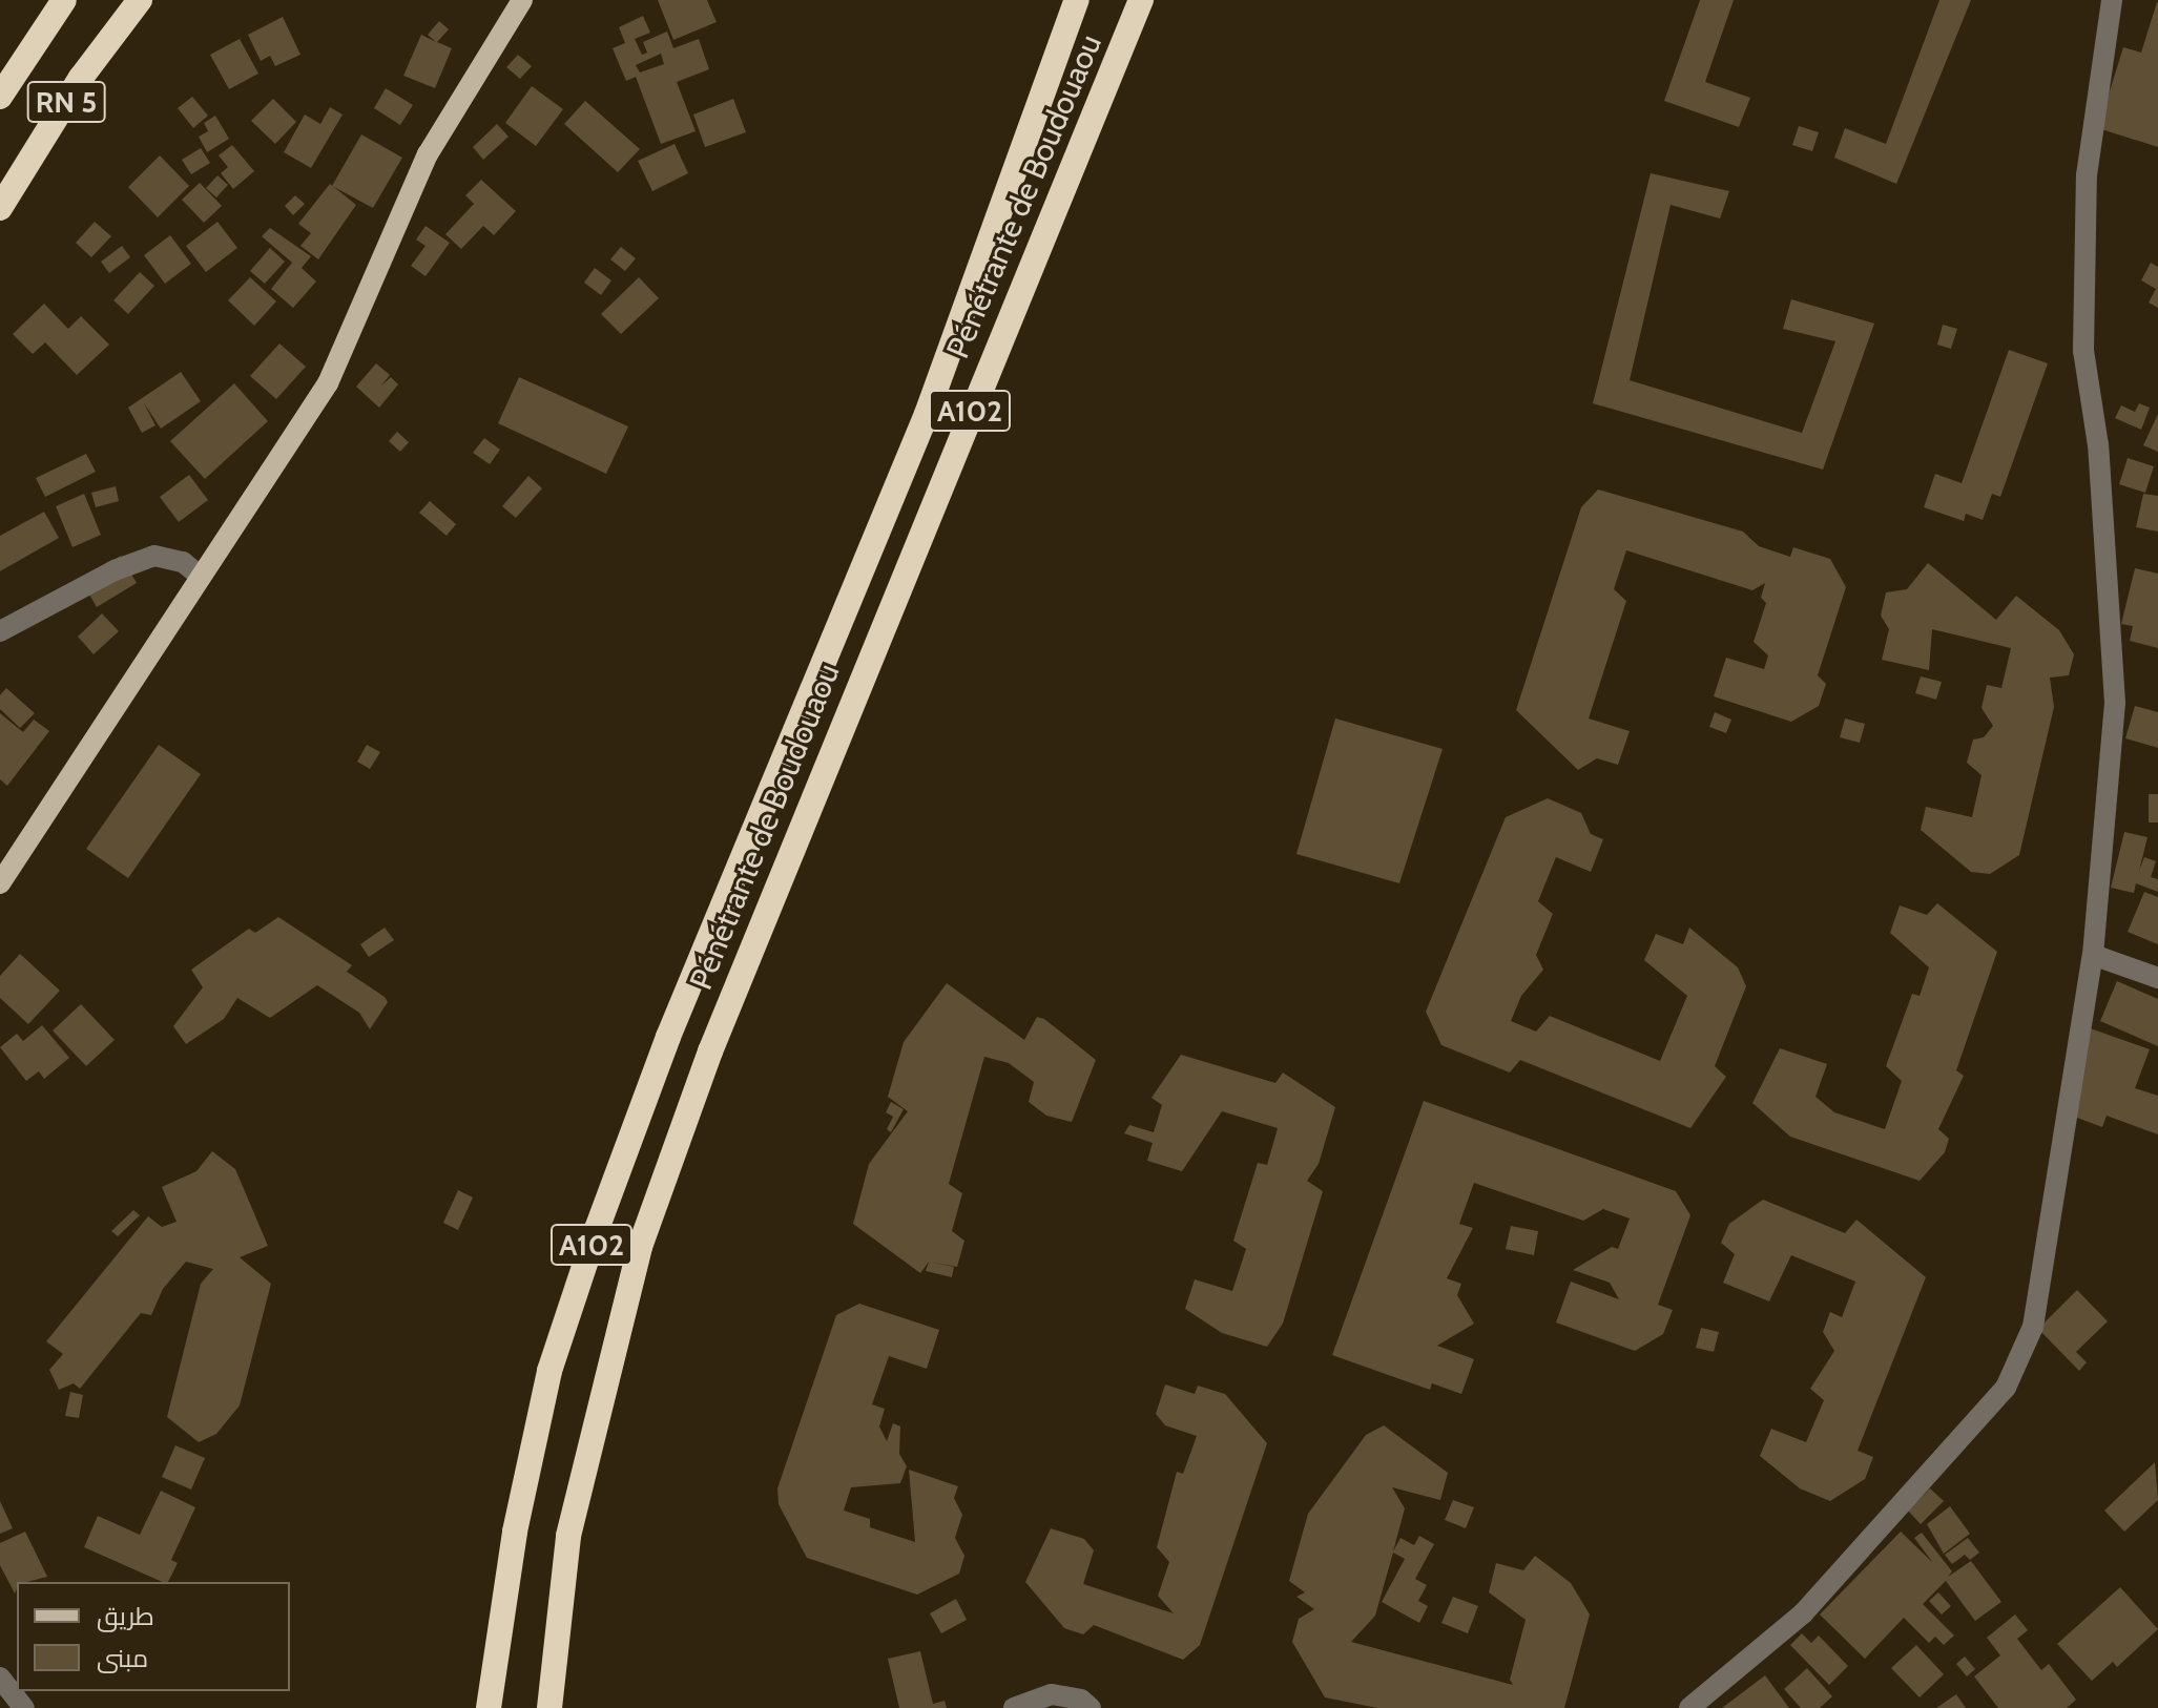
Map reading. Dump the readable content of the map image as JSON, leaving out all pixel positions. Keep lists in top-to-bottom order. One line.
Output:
{"streets":{"highway":["RN 5","Pénétrante de Boudouaou","A102"]},"legend":["طريق","مبنى"]}
